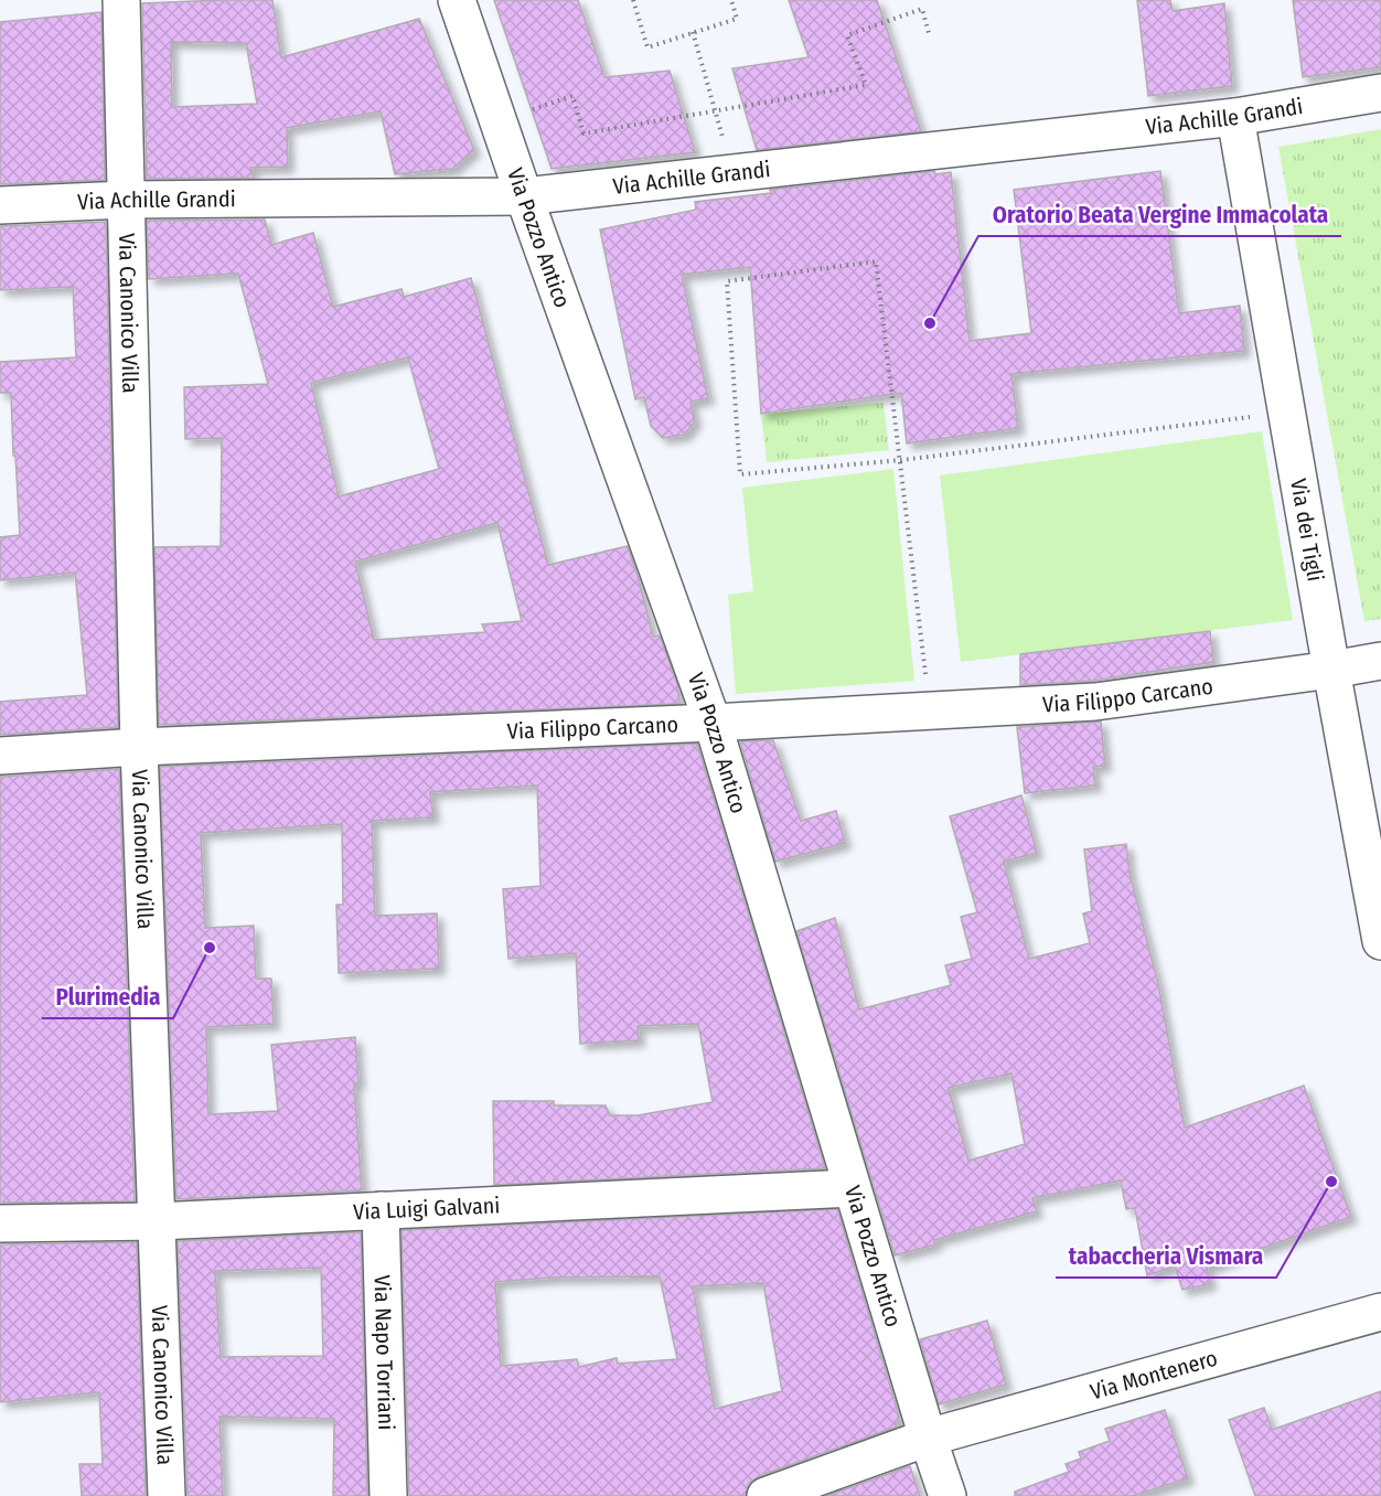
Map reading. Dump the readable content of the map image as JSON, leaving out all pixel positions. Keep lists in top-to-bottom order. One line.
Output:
{"streets":{"street":["Via Achille Grandi","Via Pozzo Antico","Via Canonico Villa","Via dei Tigli","Via Filippo Carcano","Via Luigi Galvani","Via Napo Torriani","Via Montenero"]},"crossings":[["Via Achille Grandi","Via Pozzo Antico"],["Via Achille Grandi","Via Canonico Villa"],["Via Achille Grandi","Via dei Tigli"],["Via Pozzo Antico","Via Filippo Carcano"],["Via Pozzo Antico","Via Luigi Galvani"],["Via Pozzo Antico","Via Montenero"],["Via Canonico Villa","Via Filippo Carcano"],["Via Canonico Villa","Via Luigi Galvani"],["Via dei Tigli","Via Filippo Carcano"],["Via Luigi Galvani","Via Napo Torriani"]],"places":["Oratorio Beata Vergine Immacolata","Plurimedia","tabaccheria Vismara"]}
